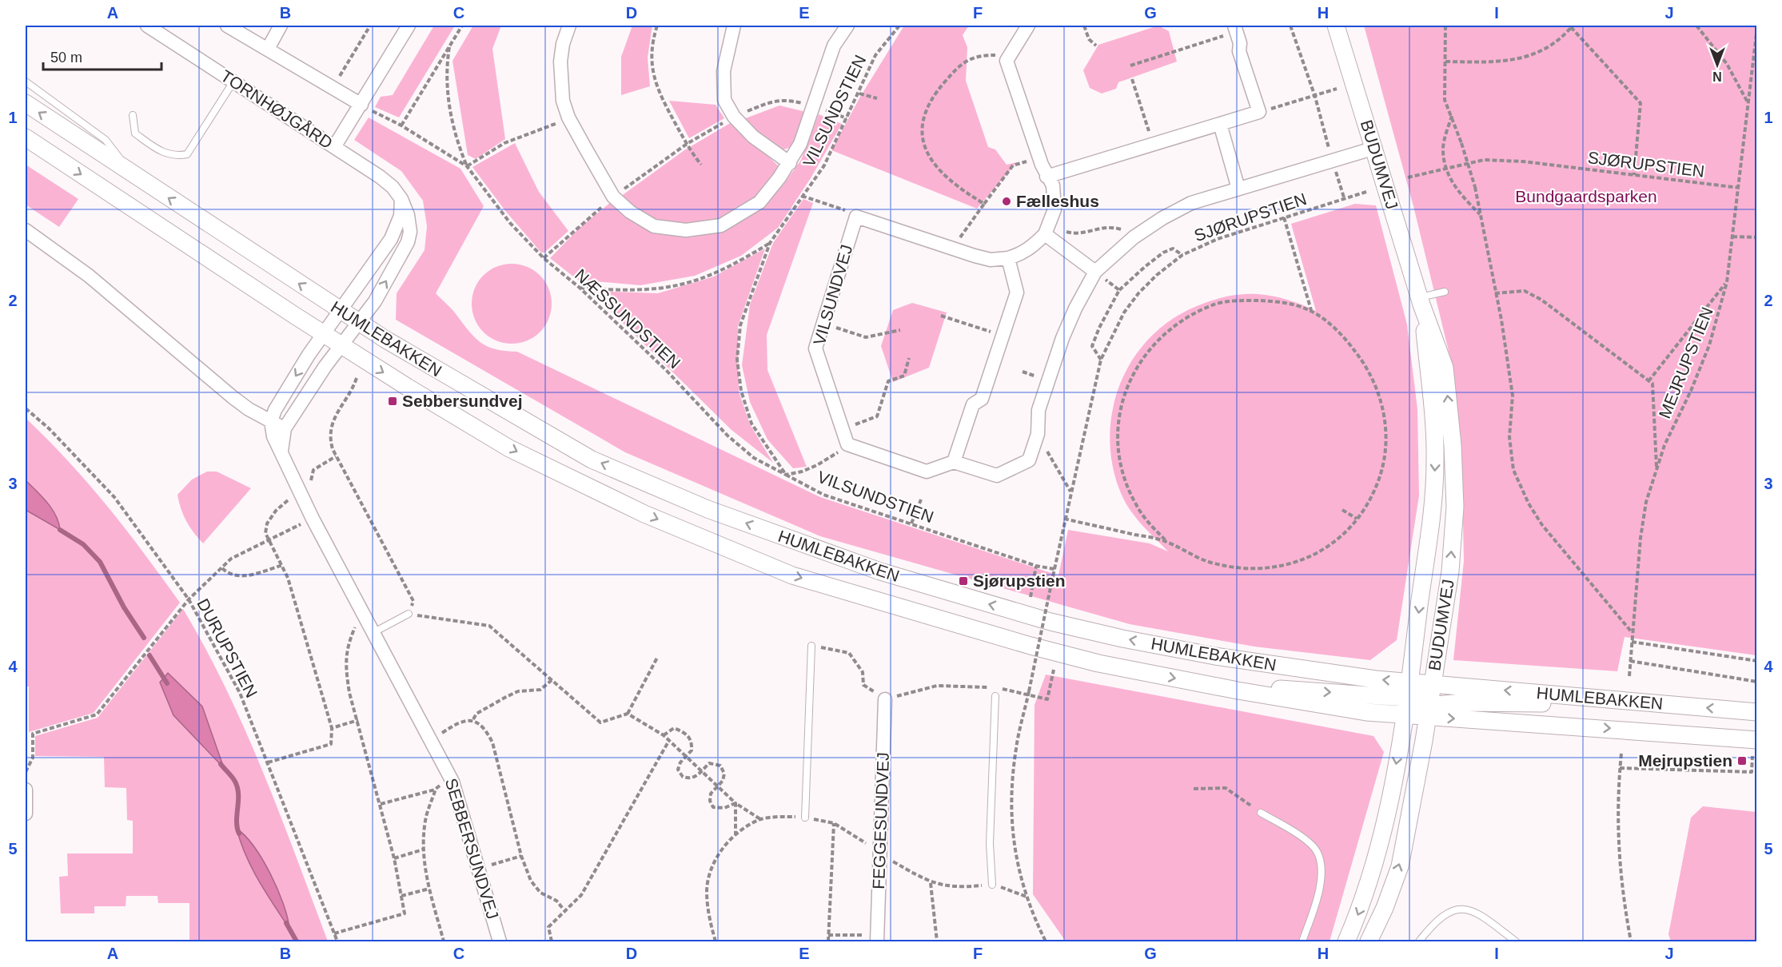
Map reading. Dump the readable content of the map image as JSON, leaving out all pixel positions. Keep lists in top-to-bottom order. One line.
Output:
{"streets":{"street":["TORNHØJGÅRD","BUDUMVEJ","VILSUNDVEJ","HUMLEBAKKEN","FEGGESUNDVEJ","SEBBERSUNDVEJ"],"path":["VILSUNDSTIEN","SJØRUPSTIEN","NÆSSUNDSTIEN","MEJRUPSTIEN","DURUPSTIEN"]},"crossings":[["TORNHØJGÅRD","HUMLEBAKKEN"],["VILSUNDSTIEN","SJØRUPSTIEN"],["VILSUNDSTIEN","NÆSSUNDSTIEN"],["BUDUMVEJ","HUMLEBAKKEN"],["SJØRUPSTIEN","MEJRUPSTIEN"]],"parks":["Bundgaardsparken"],"places":{"other":["Fælleshus"],"transit":["Sebbersundvej","Sjørupstien","Mejrupstien"]},"scale_bar":"50 m","north":"bottom","grid":{"columns":["A","B","C","D","E","F","G","H","I","J"],"rows":["1","2","3","4","5"]}}
